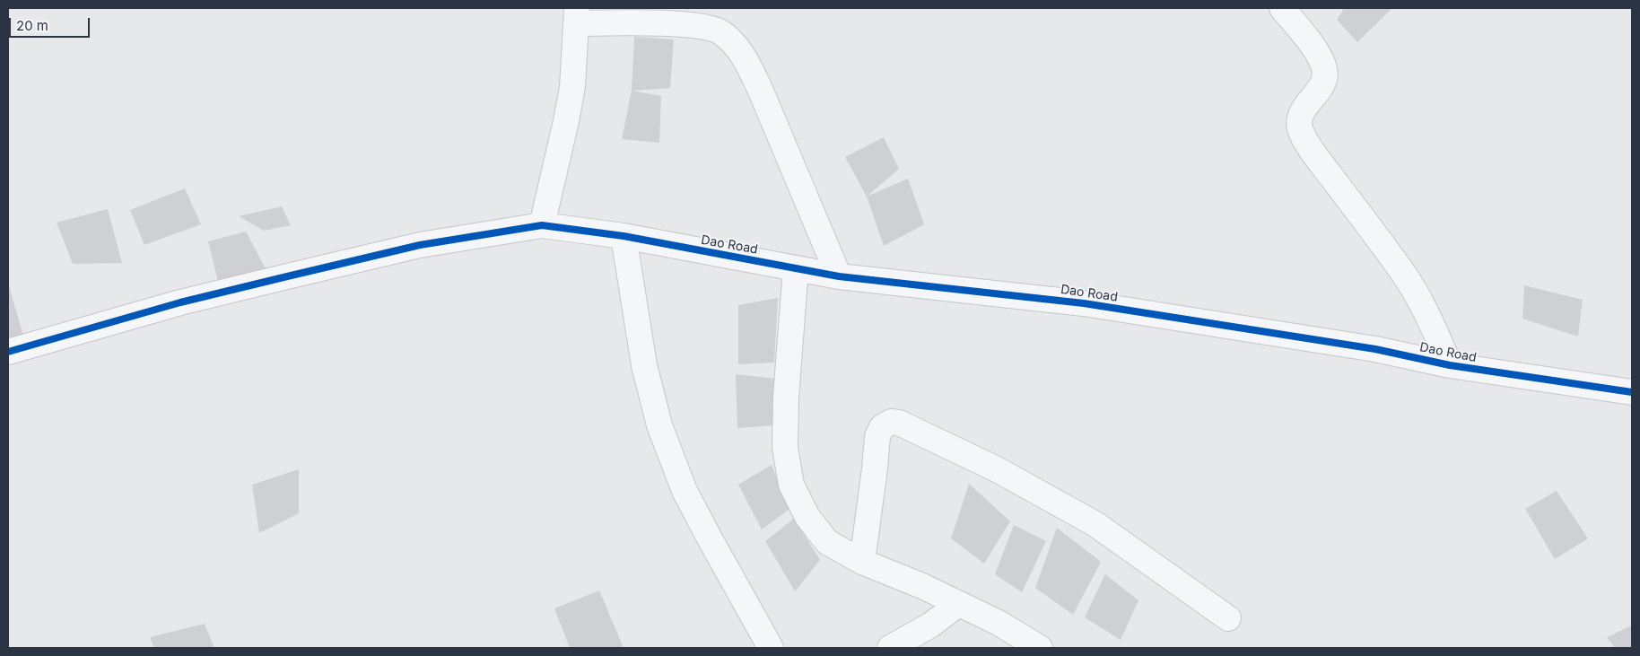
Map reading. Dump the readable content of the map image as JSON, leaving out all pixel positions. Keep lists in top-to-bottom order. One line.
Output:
{"streets":{"street":["Dao Road"]},"scale_bar":"20 m"}
